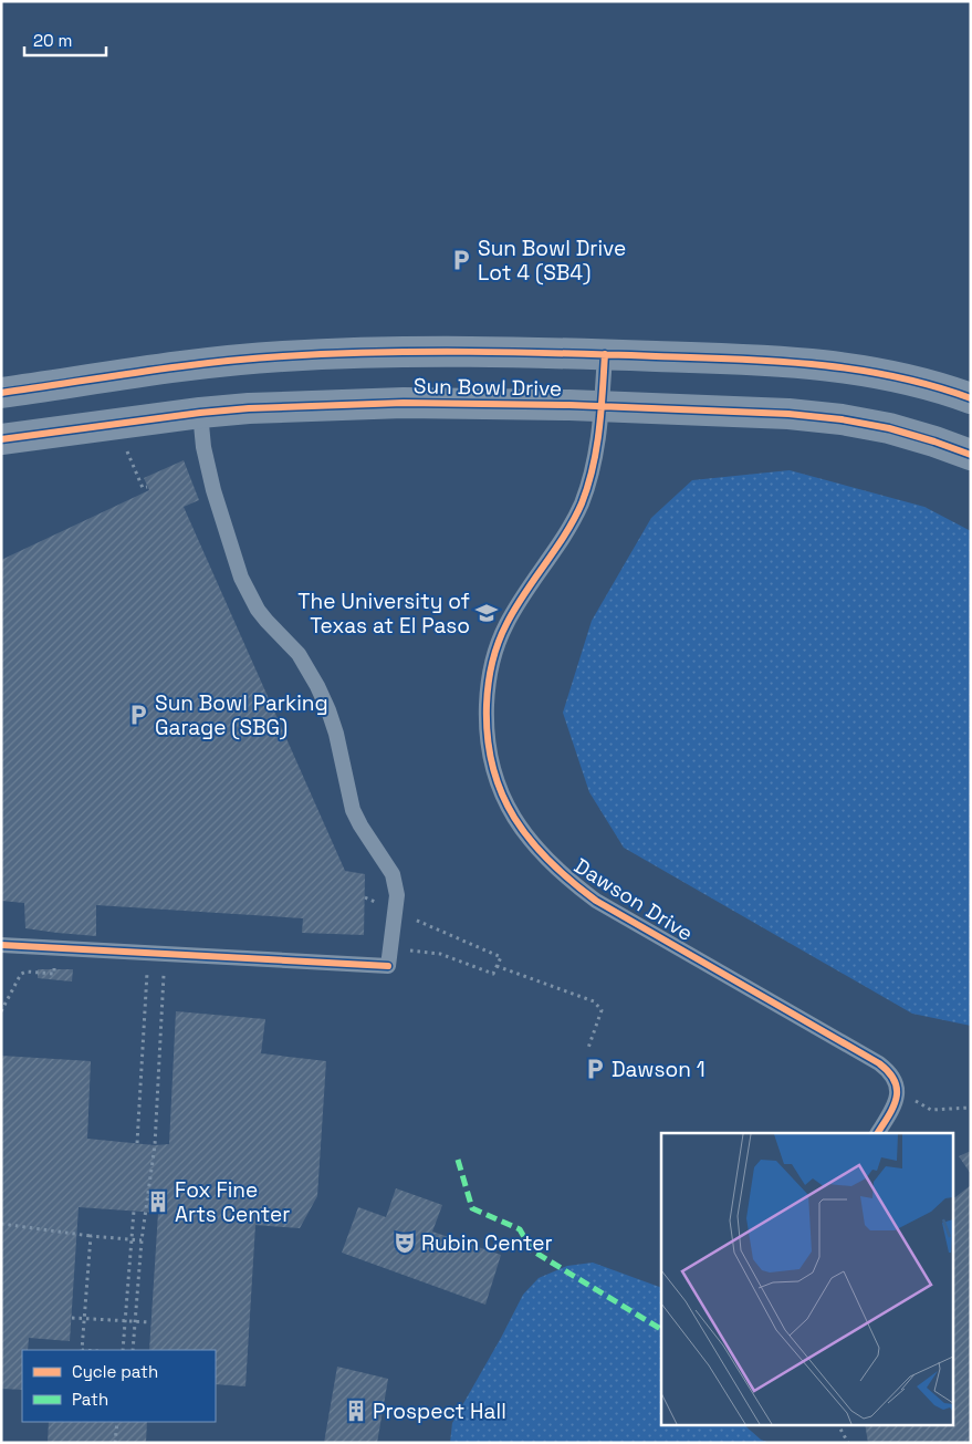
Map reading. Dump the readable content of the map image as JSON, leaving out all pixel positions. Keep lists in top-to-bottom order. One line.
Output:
{"streets":{"street":["Sun Bowl Drive"],"lane":["Dawson Drive"]},"crossings":[["Sun Bowl Drive","Dawson Drive"]],"places":{"parking":["Sun Bowl Drive Lot 4 (SB4)","Sun Bowl Parking Garage (SBG)","Dawson 1"],"school or university":["The University of Texas at El Paso"],"building":["Fox Fine Arts Center","Prospect Hall"],"theatre":["Rubin Center"]},"legend":["Cycle path","Path"],"scale_bar":"20 m"}
